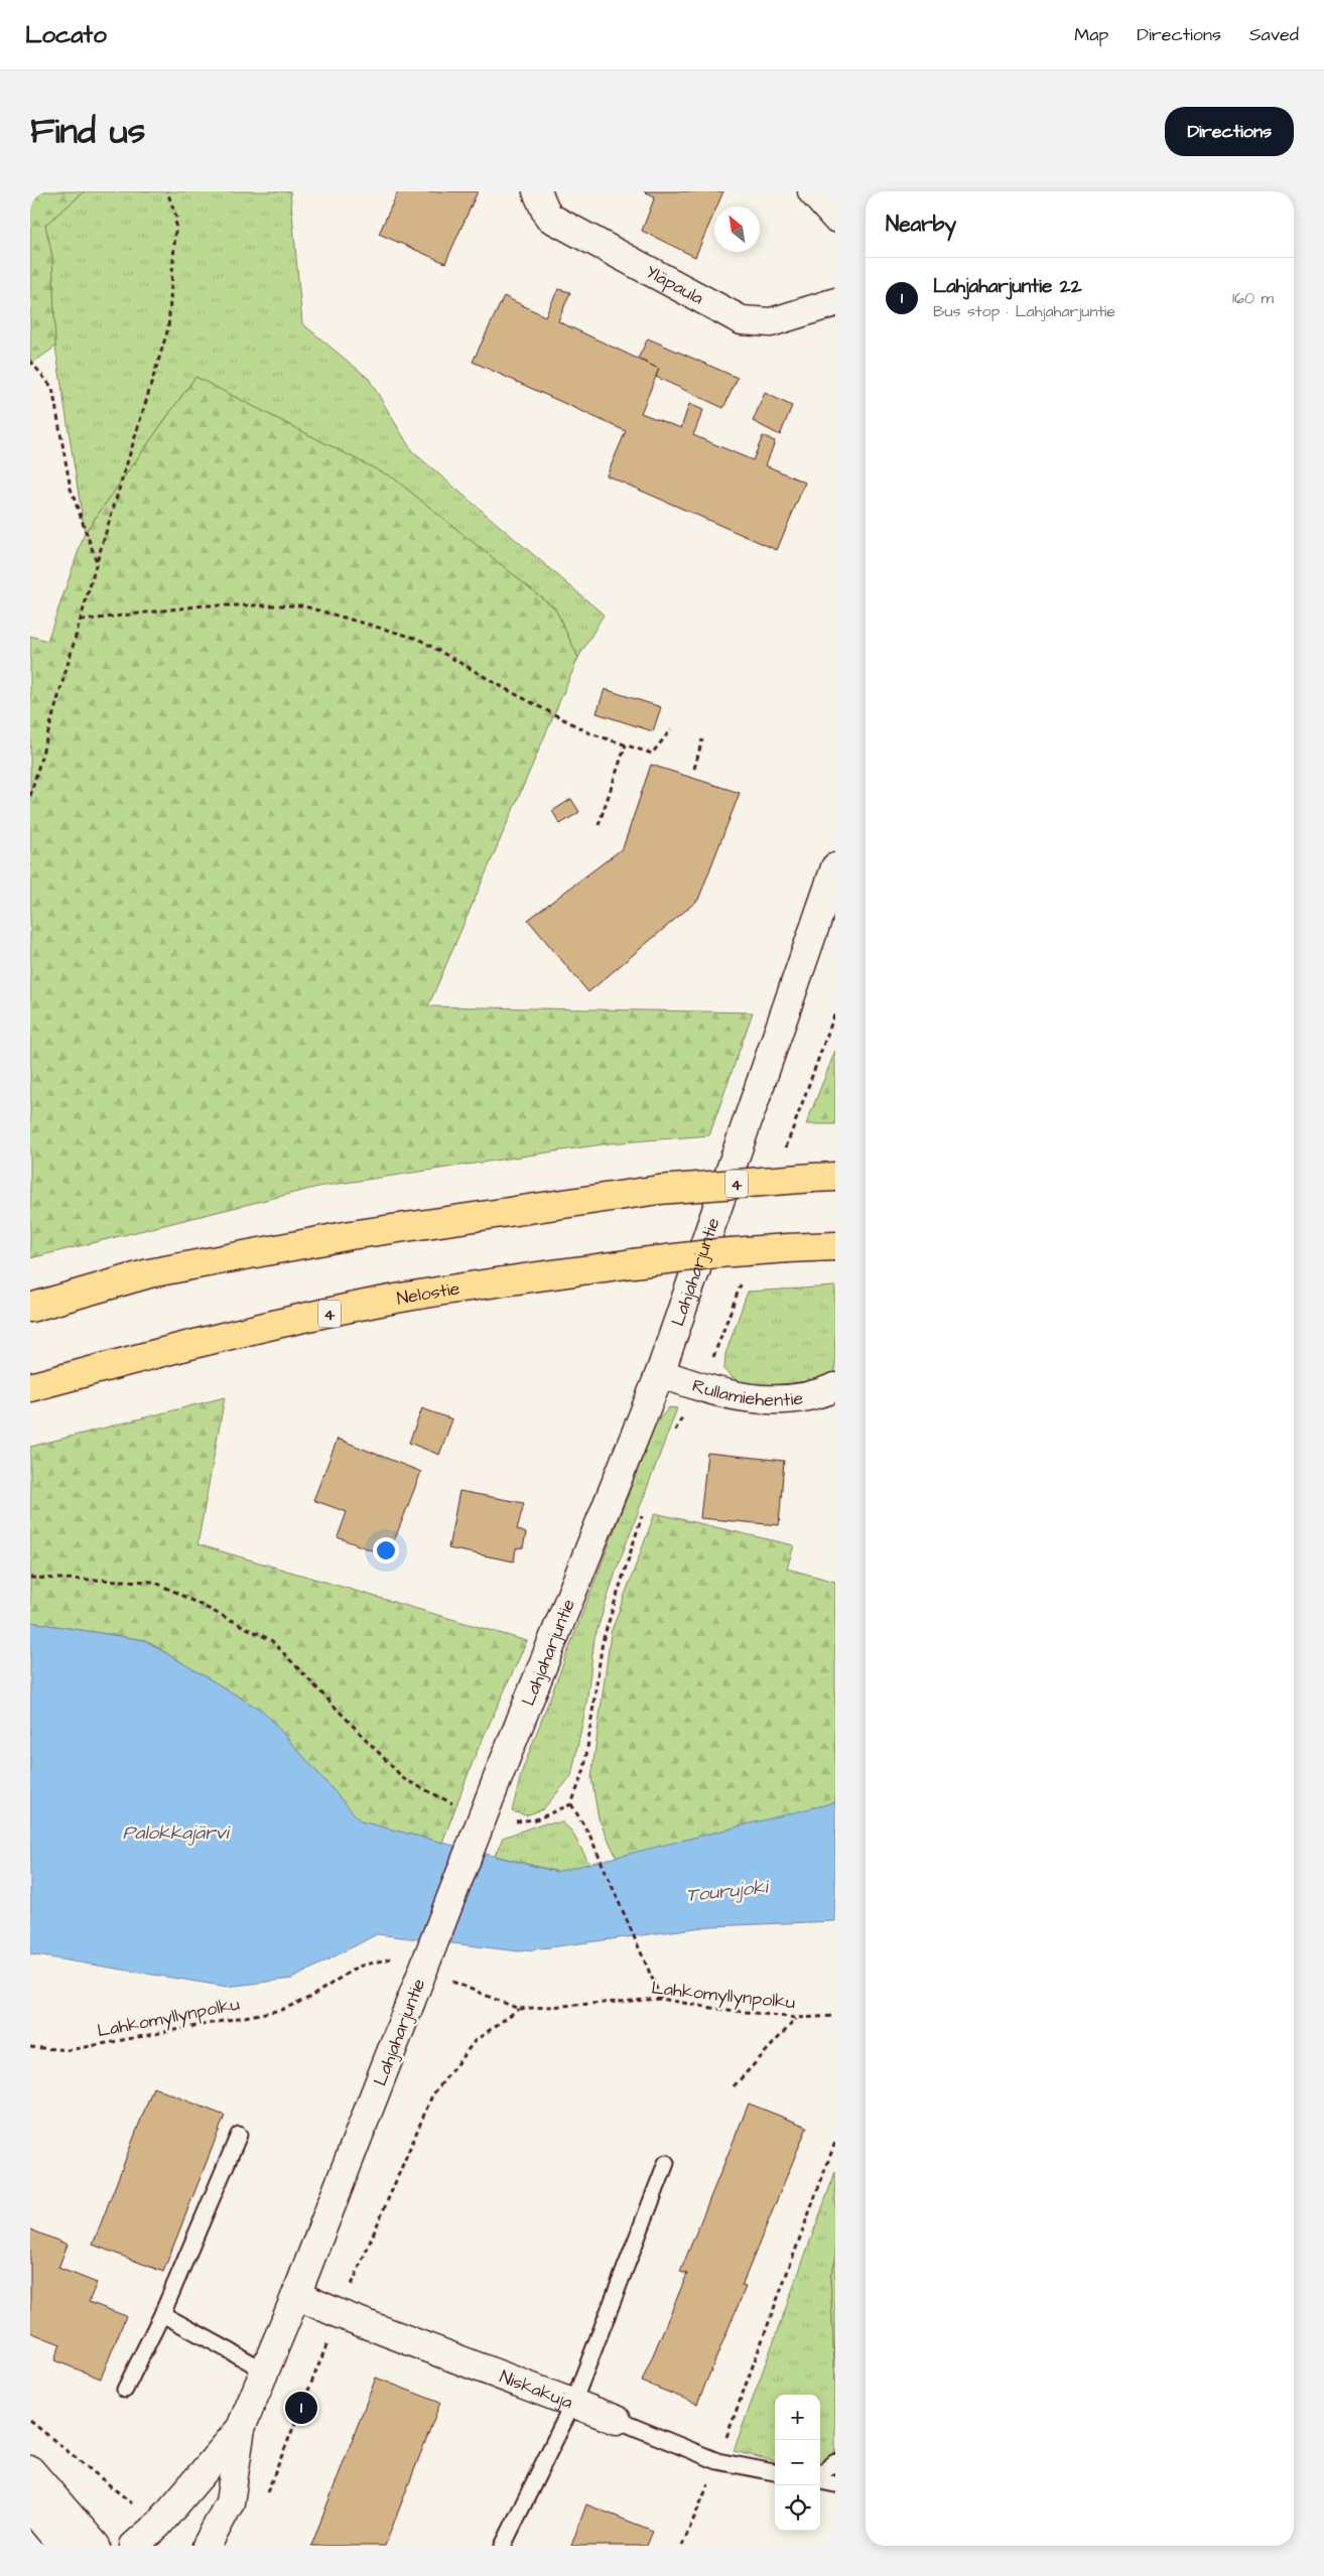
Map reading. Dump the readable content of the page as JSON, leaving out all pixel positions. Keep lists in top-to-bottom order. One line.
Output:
{"streets":{"highway":["4","Nelostie"],"street":["Yläpaula","Lahjaharjuntie","Rullamiehentie","Niskakuja"],"path":["Lahkomyllynpolku"]},"crossings":[["Lahjaharjuntie","Rullamiehentie"],["Lahjaharjuntie","Niskakuja"]],"water":["Palokkajärvi","Tourujoki"],"north":"top left","page":{"header":"Locato","nav":["Map","Directions","Saved"],"title":"Find us","buttons":"Directions","heading":"Nearby","list":[{"mark":"1","name":"Lahjaharjuntie 22","note":"Bus stop · Lahjaharjuntie","value":"160 m"}],"pins":"1","map_buttons":["+","−"]}}
